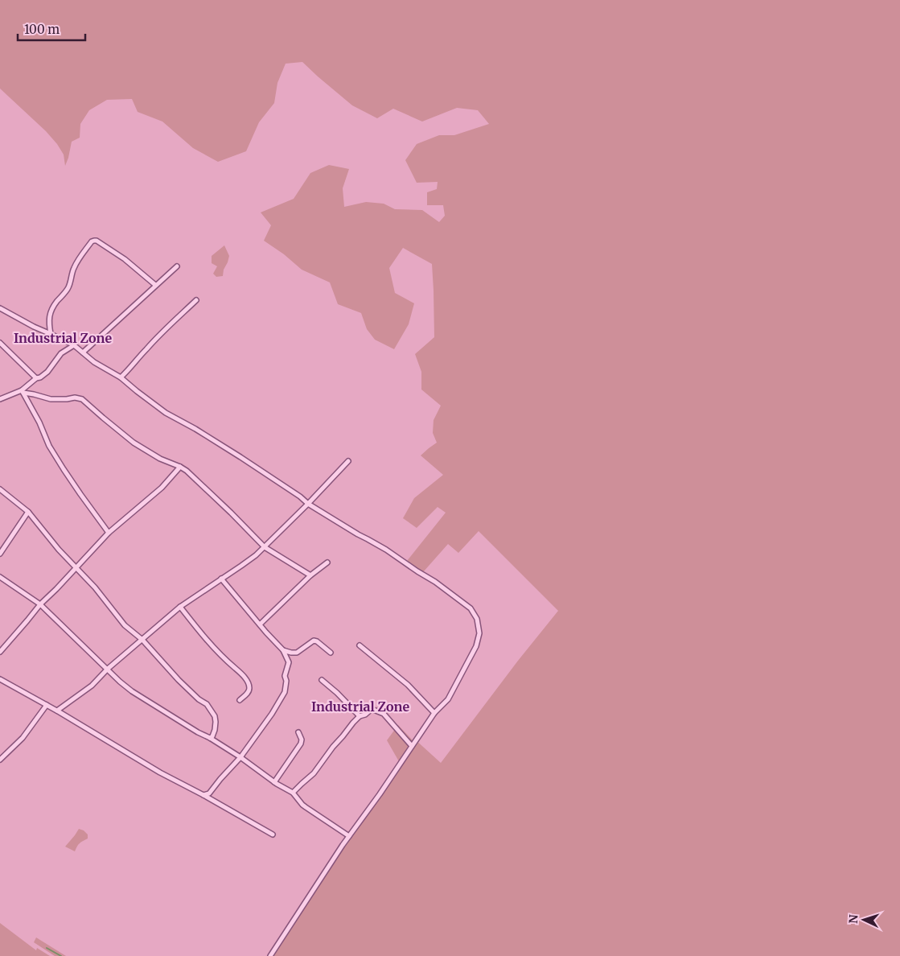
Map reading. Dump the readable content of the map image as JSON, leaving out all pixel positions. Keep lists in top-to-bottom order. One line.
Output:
{"districts":["Industrial Zone","Industrial Zone"],"scale_bar":"100 m","north":"left"}
